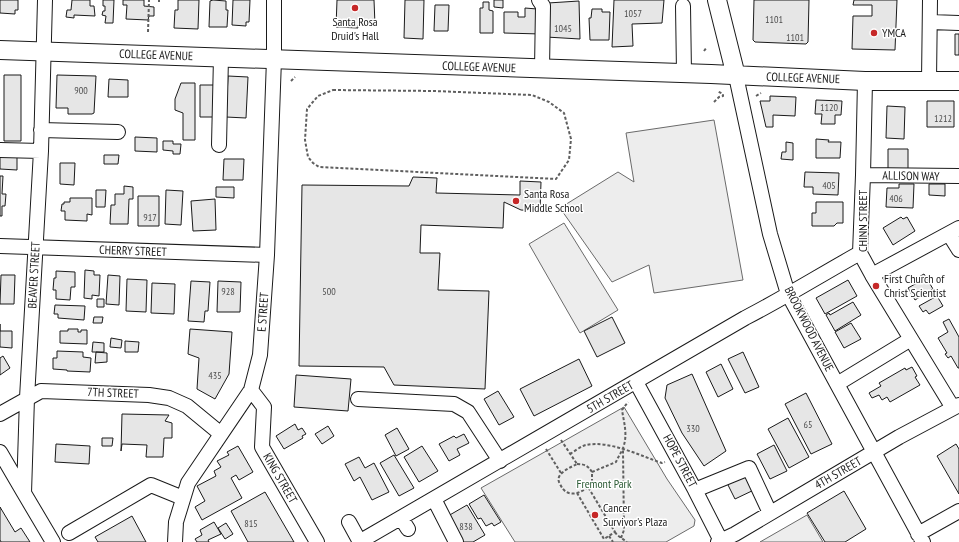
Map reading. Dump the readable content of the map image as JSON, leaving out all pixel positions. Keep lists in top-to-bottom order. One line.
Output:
{"streets":{"main road":["COLLEGE AVENUE"],"street":["ALLISON WAY","CHINN STREET","CHERRY STREET","BEAVER STREET","E STREET","BROOKWOOD AVENUE","7TH STREET","5TH STREET","HOPE STREET","4TH STREET","KING STREET"]},"crossings":[["COLLEGE AVENUE","CHINN STREET"],["COLLEGE AVENUE","BEAVER STREET"],["COLLEGE AVENUE","E STREET"],["COLLEGE AVENUE","BROOKWOOD AVENUE"],["ALLISON WAY","CHINN STREET"],["CHINN STREET","5TH STREET"],["CHINN STREET","4TH STREET"],["CHERRY STREET","BEAVER STREET"],["CHERRY STREET","E STREET"],["BEAVER STREET","7TH STREET"],["E STREET","7TH STREET"],["E STREET","KING STREET"],["BROOKWOOD AVENUE","5TH STREET"],["BROOKWOOD AVENUE","4TH STREET"],["5TH STREET","HOPE STREET"],["HOPE STREET","4TH STREET"]],"parks":["Fremont Park"],"places":["Santa Rosa Druid's Hall","YMCA","Santa Rosa Middle School","First Church of Christ Scientist","Cancer Survivor's Plaza"],"house_numbers":["1057","1101","1045","1101","900","1120","1212","405","406","917","928","500","435","65","330","815","838"]}
